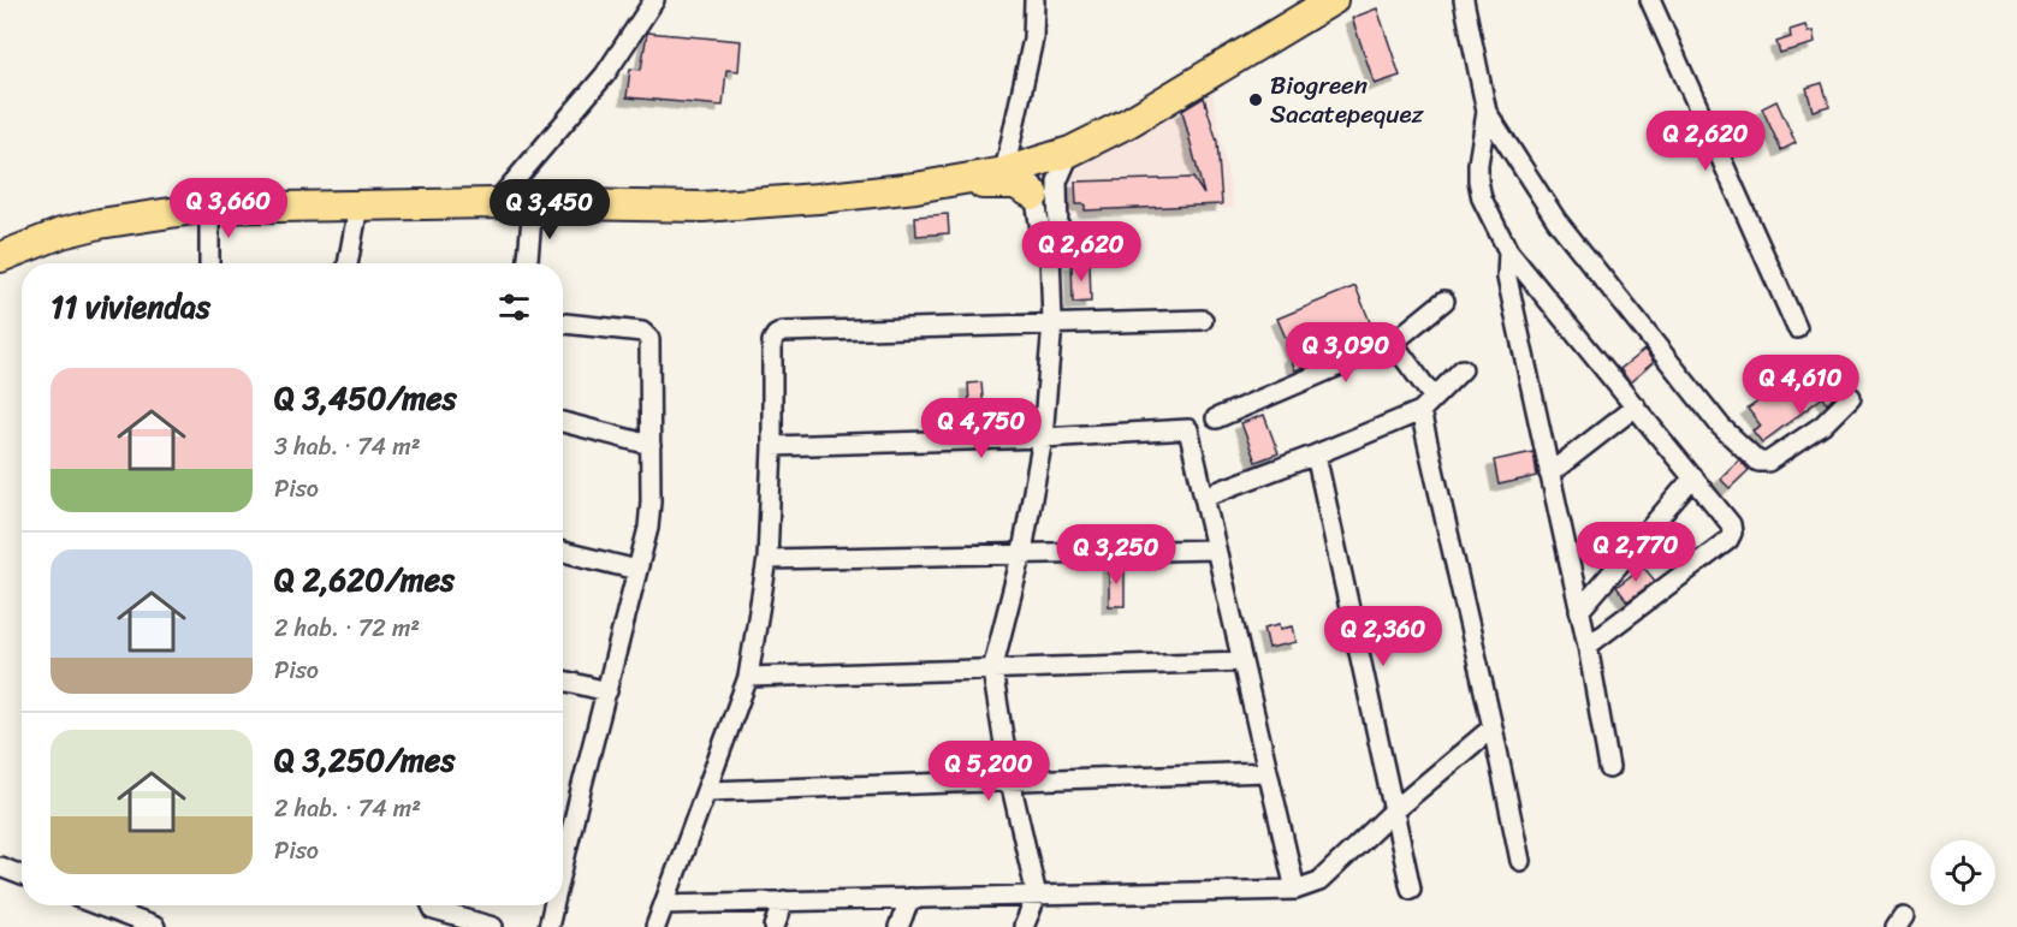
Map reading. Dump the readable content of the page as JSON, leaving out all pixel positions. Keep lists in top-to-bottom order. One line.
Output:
{"places":["Biogreen Sacatepequez"],"page":{"price":["Q 2,620","Q 3,660","Q 3,450","Q 2,620","Q 3,090","Q 4,610","Q 4,750","Q 2,770","Q 3,250","Q 2,360","Q 5,200"],"heading":"11 viviendas","list":[{"name":"Q 3,450/mes","note":"3 hab. · 74 m² · Piso"},{"name":"Q 2,620/mes","note":"2 hab. · 72 m² · Piso"},{"name":"Q 3,250/mes","note":"2 hab. · 74 m² · Piso"}]}}
